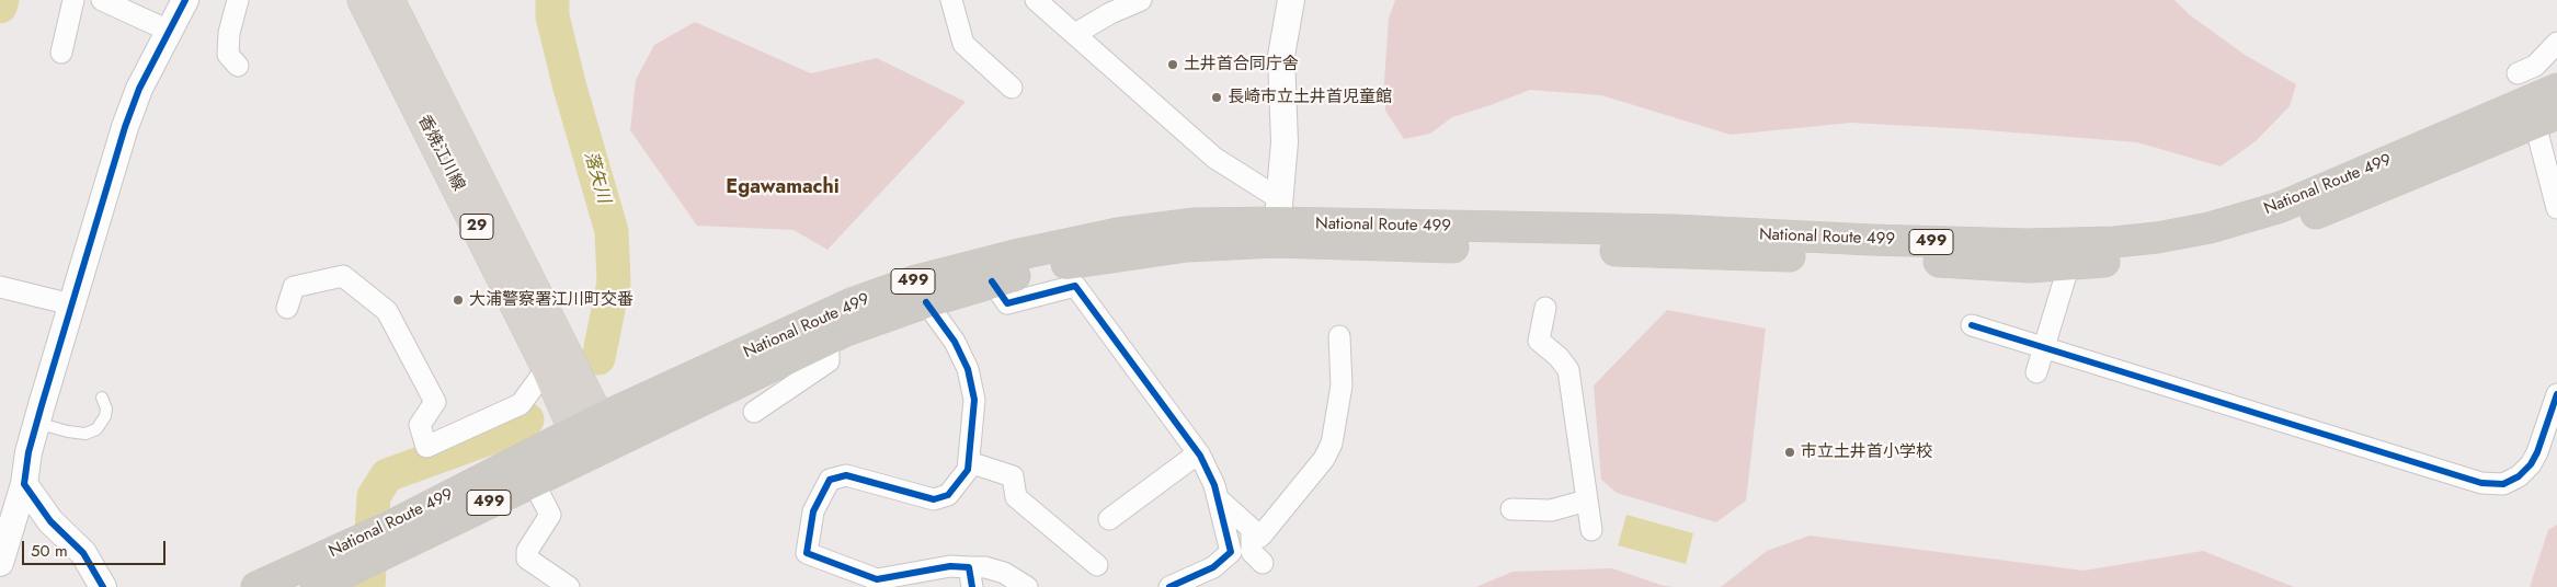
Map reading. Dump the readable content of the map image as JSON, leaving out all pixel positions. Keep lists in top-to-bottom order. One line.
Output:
{"streets":{"highway":["National Route 499","499"],"main road":["香焼江川線","29"]},"crossings":[["香焼江川線","National Route 499"]],"districts":["Egawamachi"],"water":["落矢川"],"places":["土井首合同庁舎","長崎市立土井首児童館","大浦警察署江川町交番","市立土井首小学校"],"scale_bar":"50 m"}
